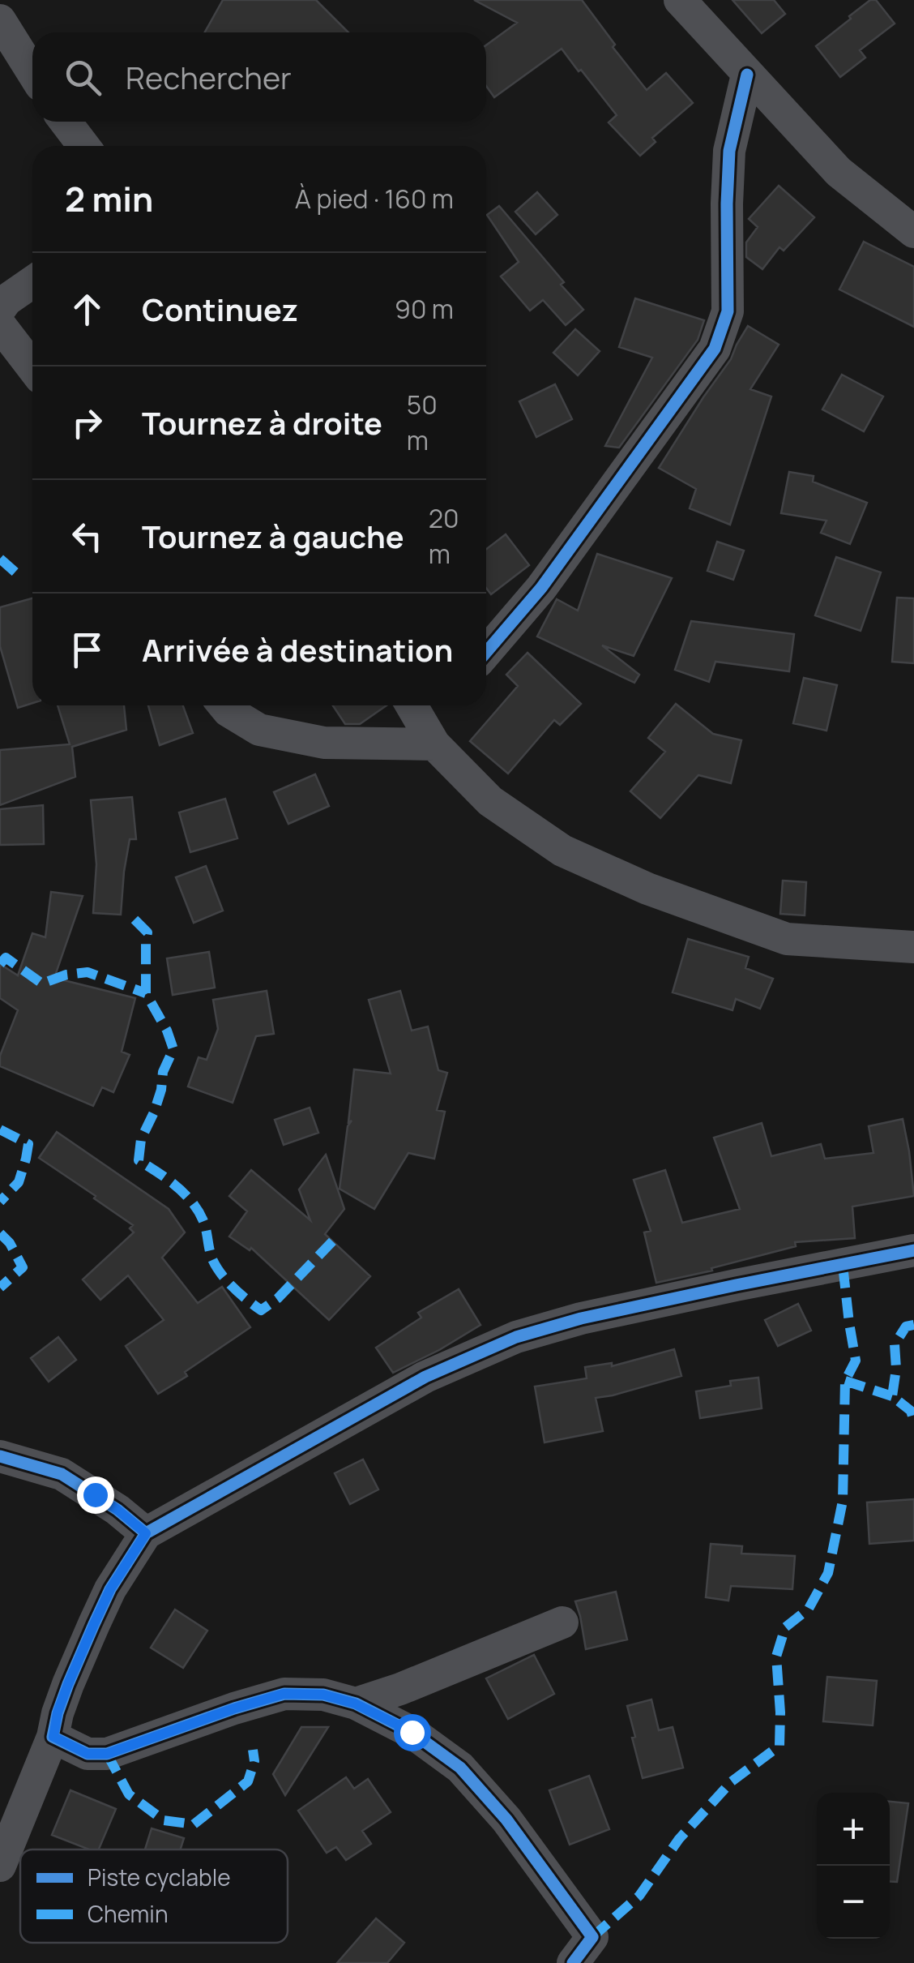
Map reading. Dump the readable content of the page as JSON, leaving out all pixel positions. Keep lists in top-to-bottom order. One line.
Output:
{"legend":["Piste cyclable","Chemin"],"page":{"search":"Rechercher","heading":["2 min","À pied · 160 m"],"list":[["Continuez","90 m"],["Tournez à droite","50 m"],["Tournez à gauche","20 m"],"Arrivée à destination"],"map_buttons":["+","−"]}}
